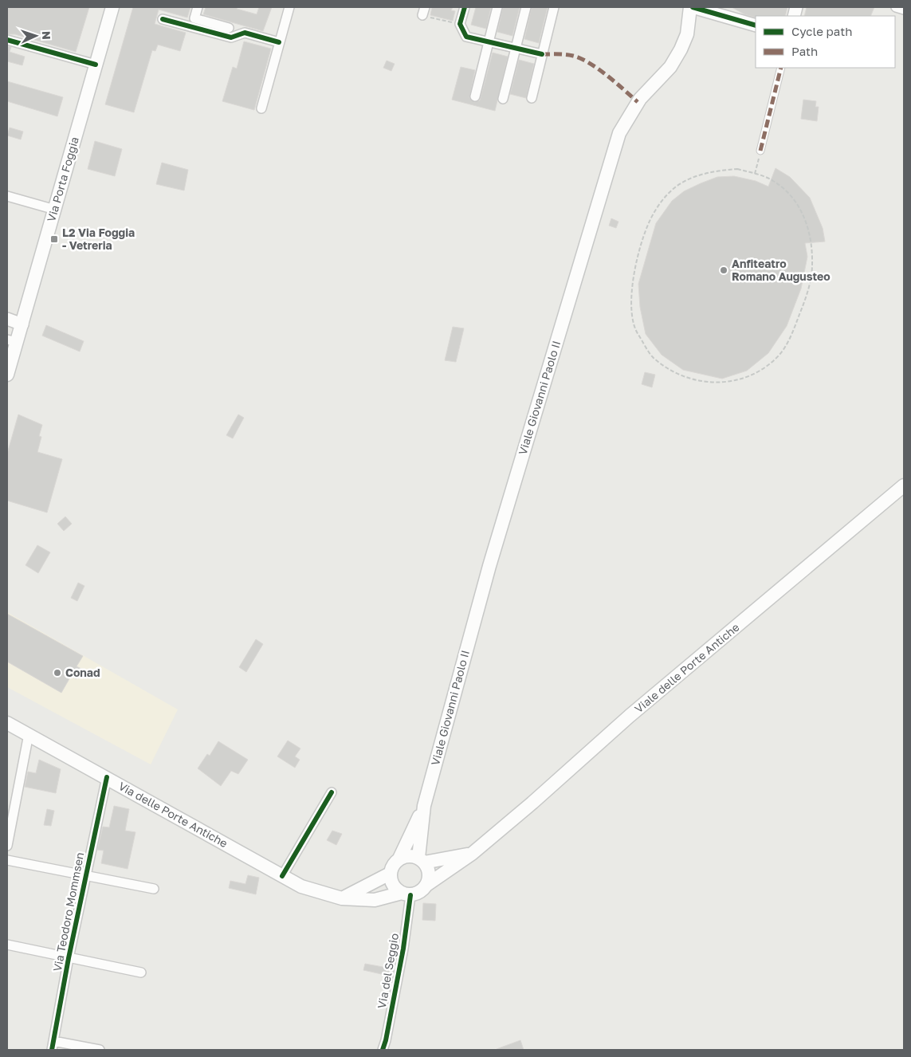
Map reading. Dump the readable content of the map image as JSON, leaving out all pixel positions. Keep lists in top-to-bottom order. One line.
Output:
{"streets":{"main road":["Via Porta Foggia","Viale Giovanni Paolo II","Viale delle Porte Antiche","Via delle Porte Antiche"],"street":["Via Teodoro Mommsen","Via del Seggio"]},"crossings":[["Viale delle Porte Antiche","Via delle Porte Antiche"],["Viale delle Porte Antiche","Via del Seggio"],["Via delle Porte Antiche","Via Teodoro Mommsen"],["Via delle Porte Antiche","Via del Seggio"]],"places":{"transit":["L2 Via Foggia - Vetreria"],"other":["Anfiteatro Romano Augusteo","Conad"]},"legend":["Cycle path","Path"],"north":"right"}
